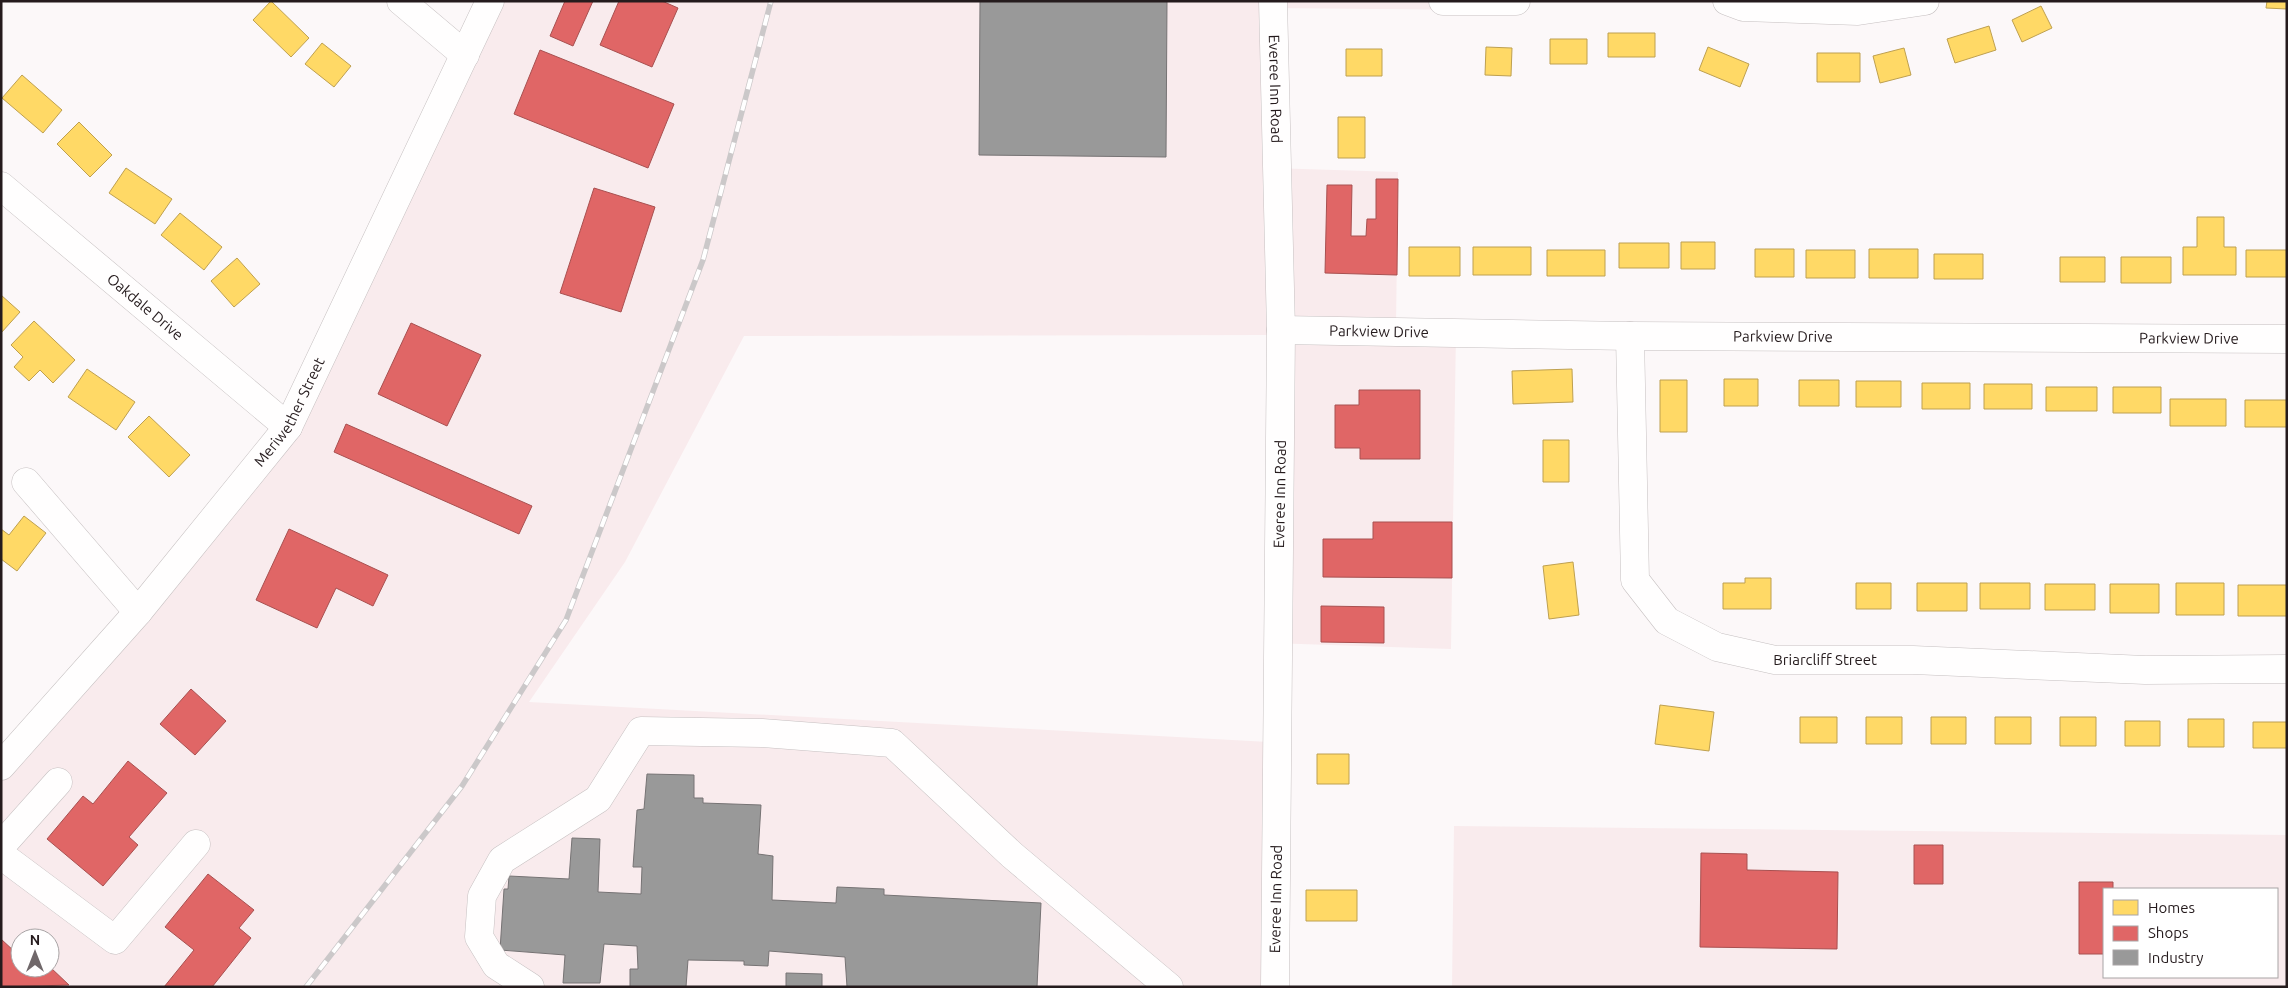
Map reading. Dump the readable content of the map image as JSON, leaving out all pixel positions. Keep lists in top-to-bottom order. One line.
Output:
{"streets":{"street":["Everee Inn Road","Oakdale Drive","Parkview Drive","Meriwether Street","Briarcliff Street"]},"crossings":[["Everee Inn Road","Parkview Drive"],["Oakdale Drive","Meriwether Street"],["Parkview Drive","Briarcliff Street"]],"legend":["Homes","Shops","Industry"],"north":"top"}
